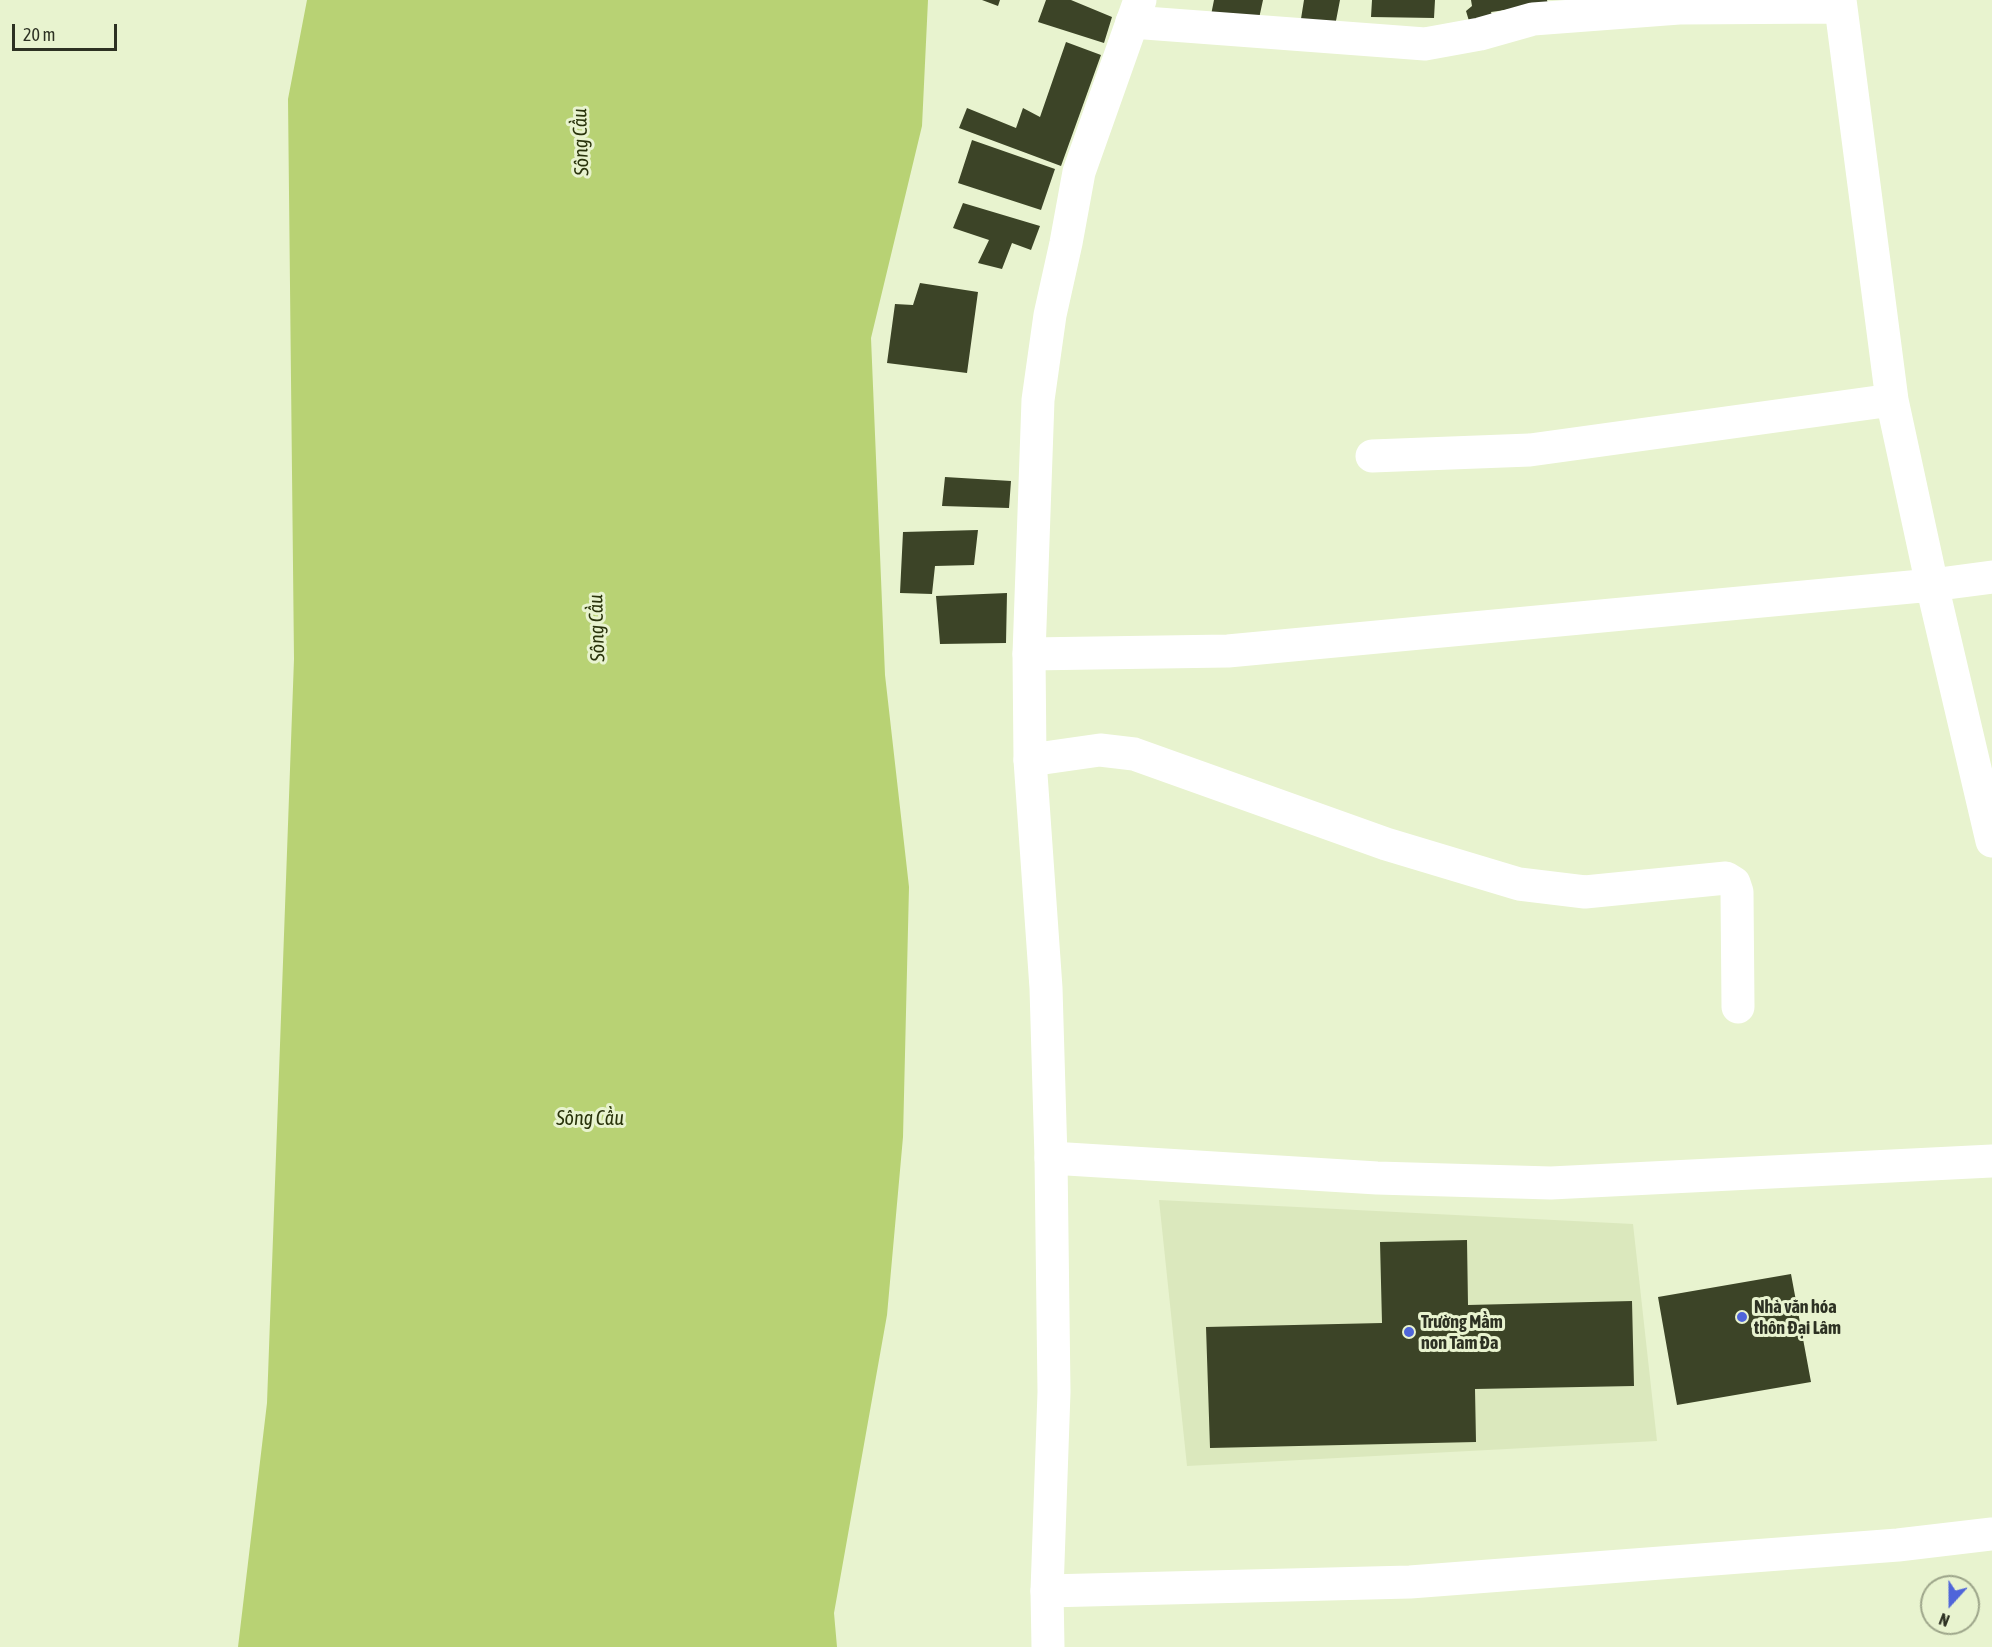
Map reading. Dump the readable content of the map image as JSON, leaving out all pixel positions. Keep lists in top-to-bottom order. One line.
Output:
{"water":["Sông Cầu"],"places":["Nhà văn hóa thôn Đại Lâm","Trường Mầm non Tam Đa"],"scale_bar":"20 m","north":"bottom"}
